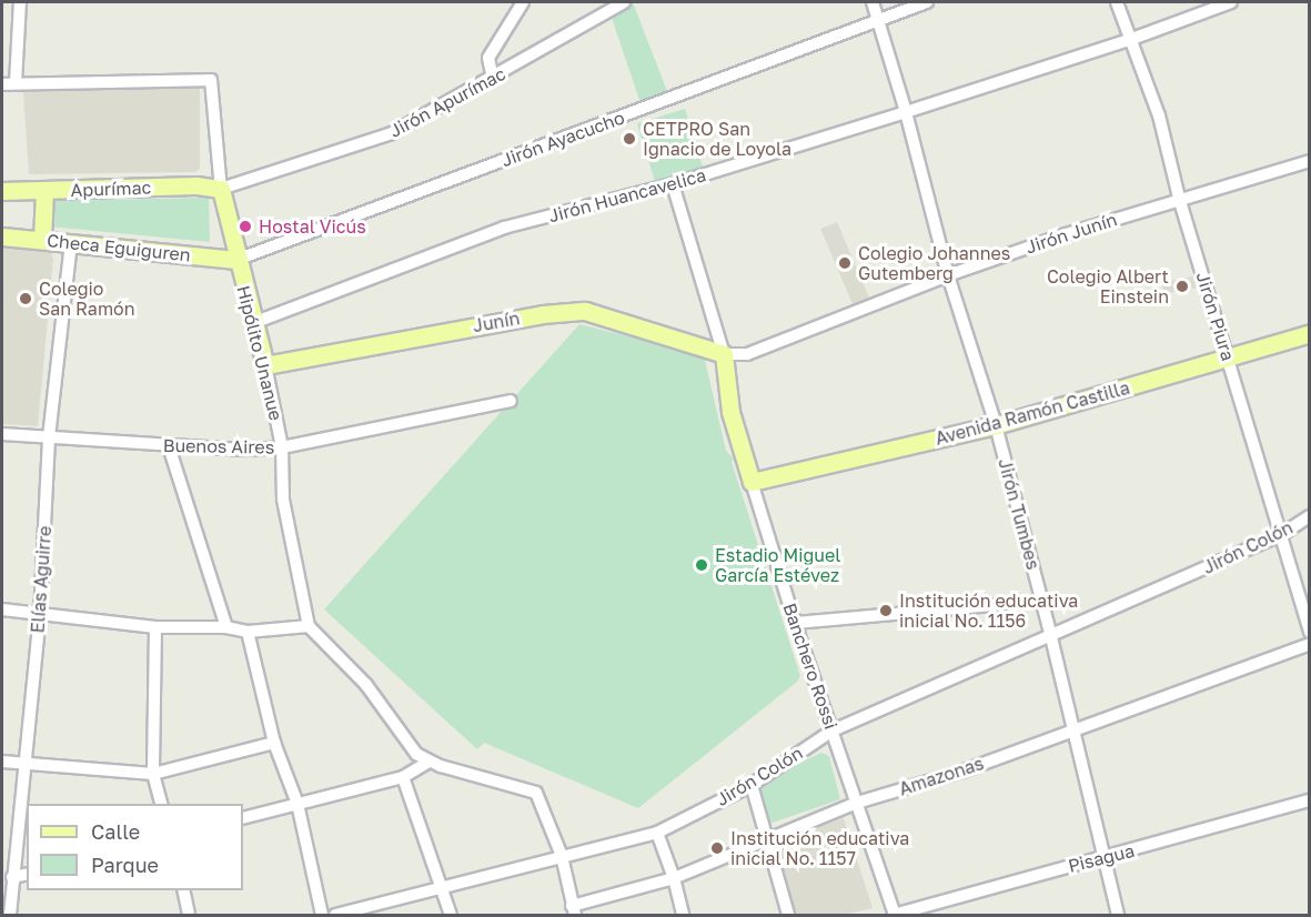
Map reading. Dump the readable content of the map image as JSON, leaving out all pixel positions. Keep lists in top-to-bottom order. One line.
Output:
{"streets":{"main road":["Apurímac","Checa Eguiguren","Junín","Hipólito Unanue","Avenida Ramón Castilla","Banchero Rossi"],"street":["Jirón Apurímac","Jirón Ayacucho","Jirón Huancavelica","Jirón Junín","Jirón Piura","Buenos Aires","Jirón Tumbes","Jirón Colón","Elías Aguirre","Amazonas","Pisagua"]},"crossings":[["Jirón Apurímac","Apurímac"],["Jirón Apurímac","Hipólito Unanue"],["Jirón Ayacucho","Checa Eguiguren"],["Jirón Ayacucho","Hipólito Unanue"],["Jirón Ayacucho","Jirón Tumbes"],["Apurímac","Hipólito Unanue"],["Jirón Huancavelica","Jirón Piura"],["Jirón Huancavelica","Hipólito Unanue"],["Jirón Huancavelica","Jirón Tumbes"],["Jirón Huancavelica","Banchero Rossi"],["Jirón Junín","Jirón Piura"],["Jirón Junín","Junín"],["Jirón Junín","Jirón Tumbes"],["Jirón Junín","Banchero Rossi"],["Checa Eguiguren","Hipólito Unanue"],["Checa Eguiguren","Elías Aguirre"],["Jirón Piura","Avenida Ramón Castilla"],["Jirón Piura","Jirón Colón"],["Junín","Hipólito Unanue"],["Junín","Banchero Rossi"],["Hipólito Unanue","Buenos Aires"],["Avenida Ramón Castilla","Jirón Tumbes"],["Avenida Ramón Castilla","Banchero Rossi"],["Buenos Aires","Elías Aguirre"],["Jirón Tumbes","Jirón Colón"],["Jirón Tumbes","Amazonas"],["Jirón Tumbes","Pisagua"],["Jirón Colón","Banchero Rossi"],["Banchero Rossi","Amazonas"],["Banchero Rossi","Pisagua"]],"places":["CETPRO San Ignacio de Loyola","Hostal Vicús","Colegio Johannes Gutemberg","Colegio Albert Einstein","Colegio San Ramón","Estadio Miguel García Estévez","Institución educativa inicial No. 1156","Institución educativa inicial No. 1157"],"legend":["Calle","Parque"]}
